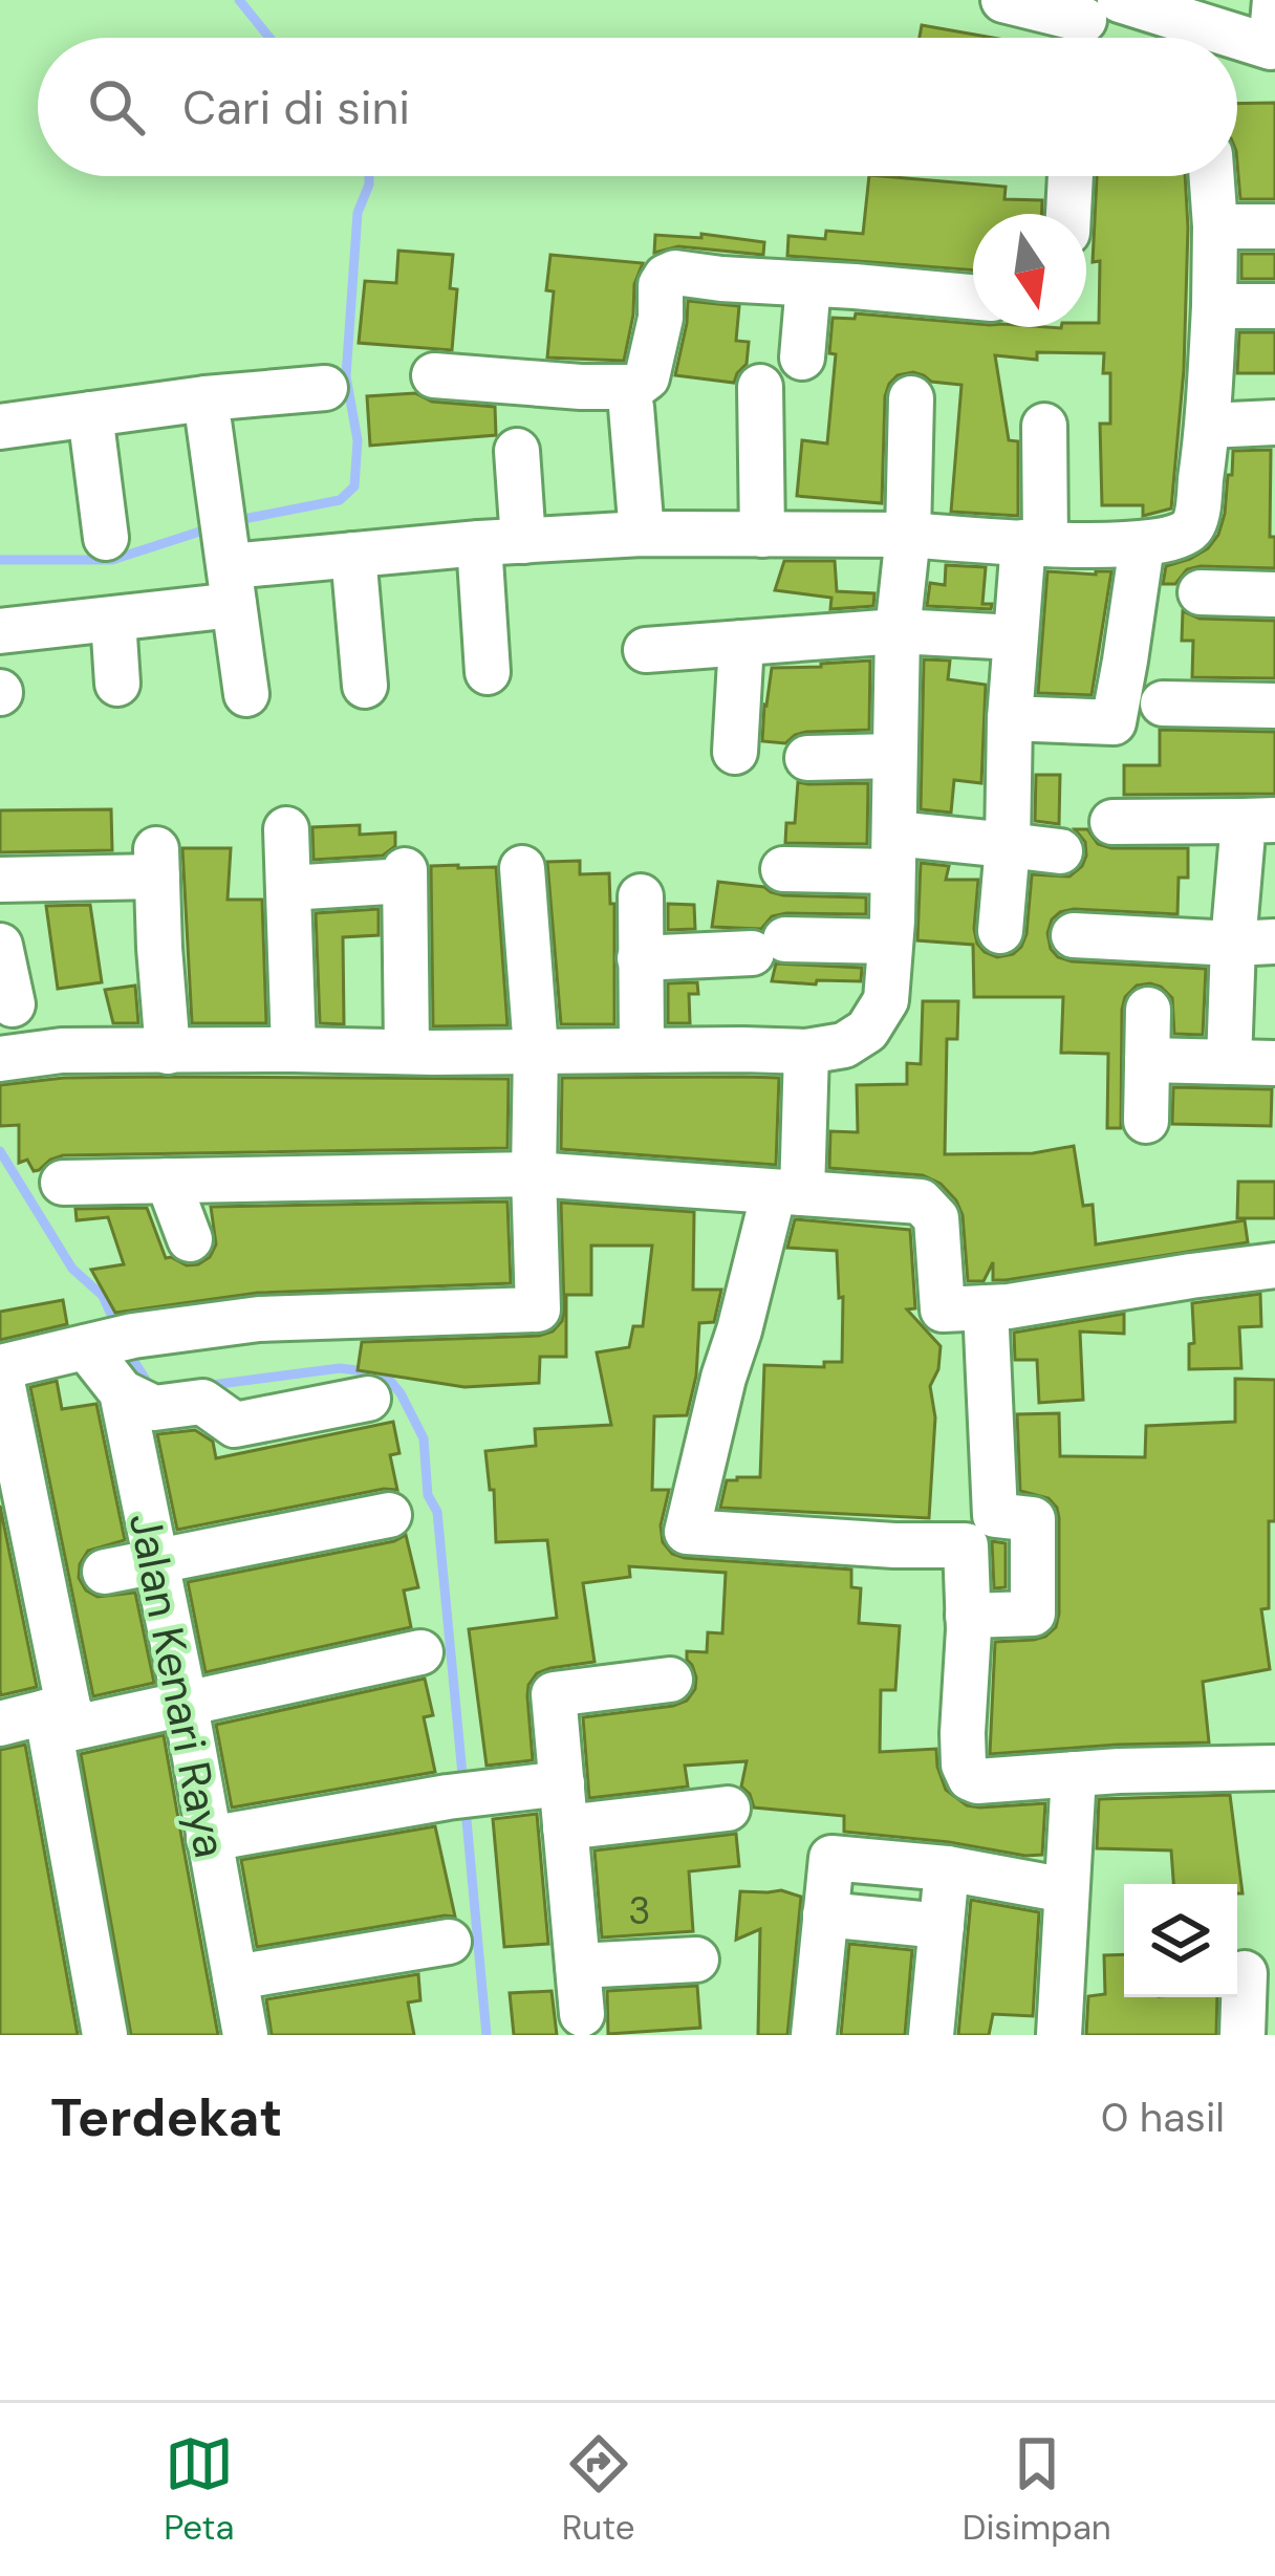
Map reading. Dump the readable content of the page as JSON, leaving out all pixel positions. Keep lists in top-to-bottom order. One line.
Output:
{"streets":{"street":["Jalan Kenari Raya"]},"house_numbers":["3"],"north":"bottom","page":{"search":"Cari di sini","heading":["Terdekat","0 hasil"],"nav":["Peta","Rute","Disimpan"]}}
